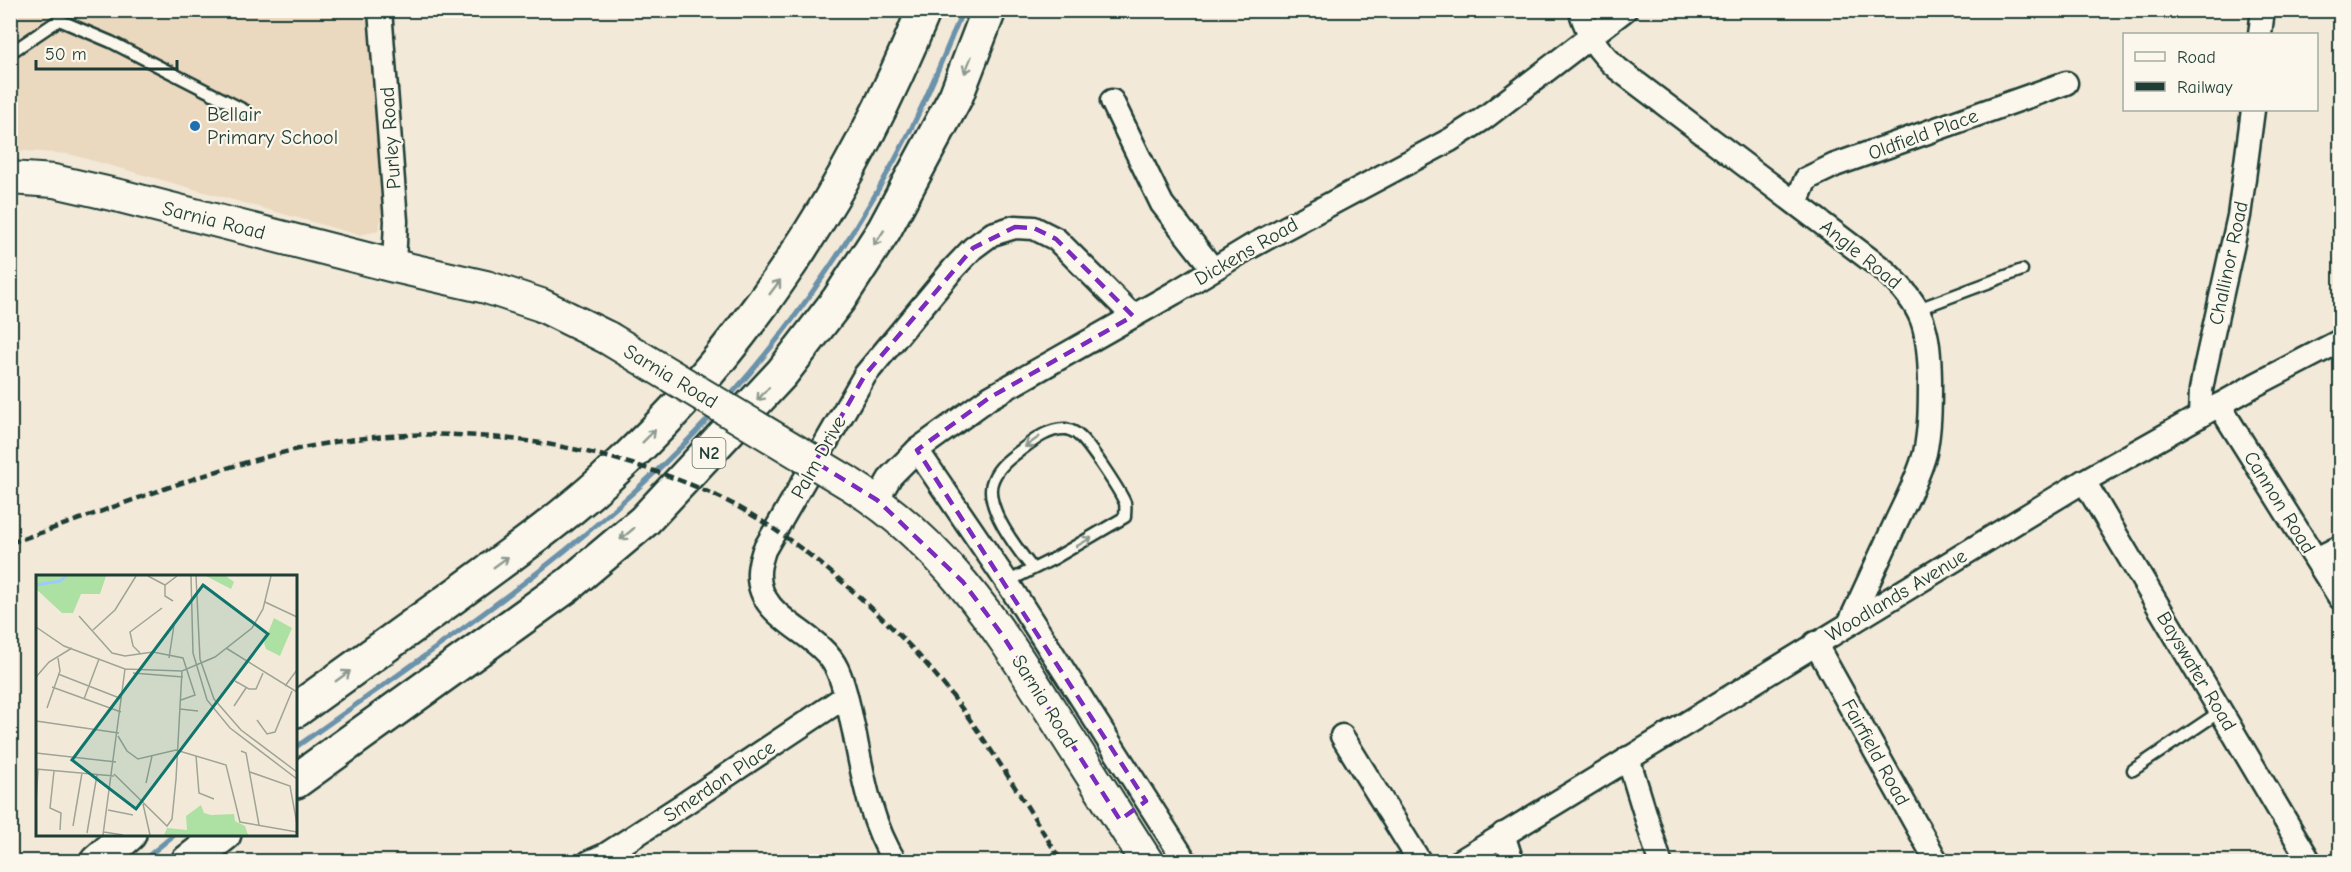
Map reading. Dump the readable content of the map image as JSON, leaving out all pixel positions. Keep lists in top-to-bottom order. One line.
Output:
{"streets":{"highway":["N2"],"main road":["Sarnia Road"],"street":["Oldfield Place","Purley Road","Dickens Road","Angle Road","Challinor Road","Palm Drive","Cannon Road","Woodlands Avenue","Bayswater Road","Fairfield Road","Smerdon Place"]},"crossings":[["Oldfield Place","Angle Road"],["Purley Road","Sarnia Road"],["Sarnia Road","Dickens Road"],["Dickens Road","Angle Road"],["Dickens Road","Palm Drive"],["Angle Road","Woodlands Avenue"],["Challinor Road","Cannon Road"],["Challinor Road","Woodlands Avenue"],["Palm Drive","Smerdon Place"],["Cannon Road","Woodlands Avenue"],["Woodlands Avenue","Bayswater Road"],["Woodlands Avenue","Fairfield Road"]],"places":["Bellair Primary School"],"legend":["Road","Railway"],"scale_bar":"50 m"}
